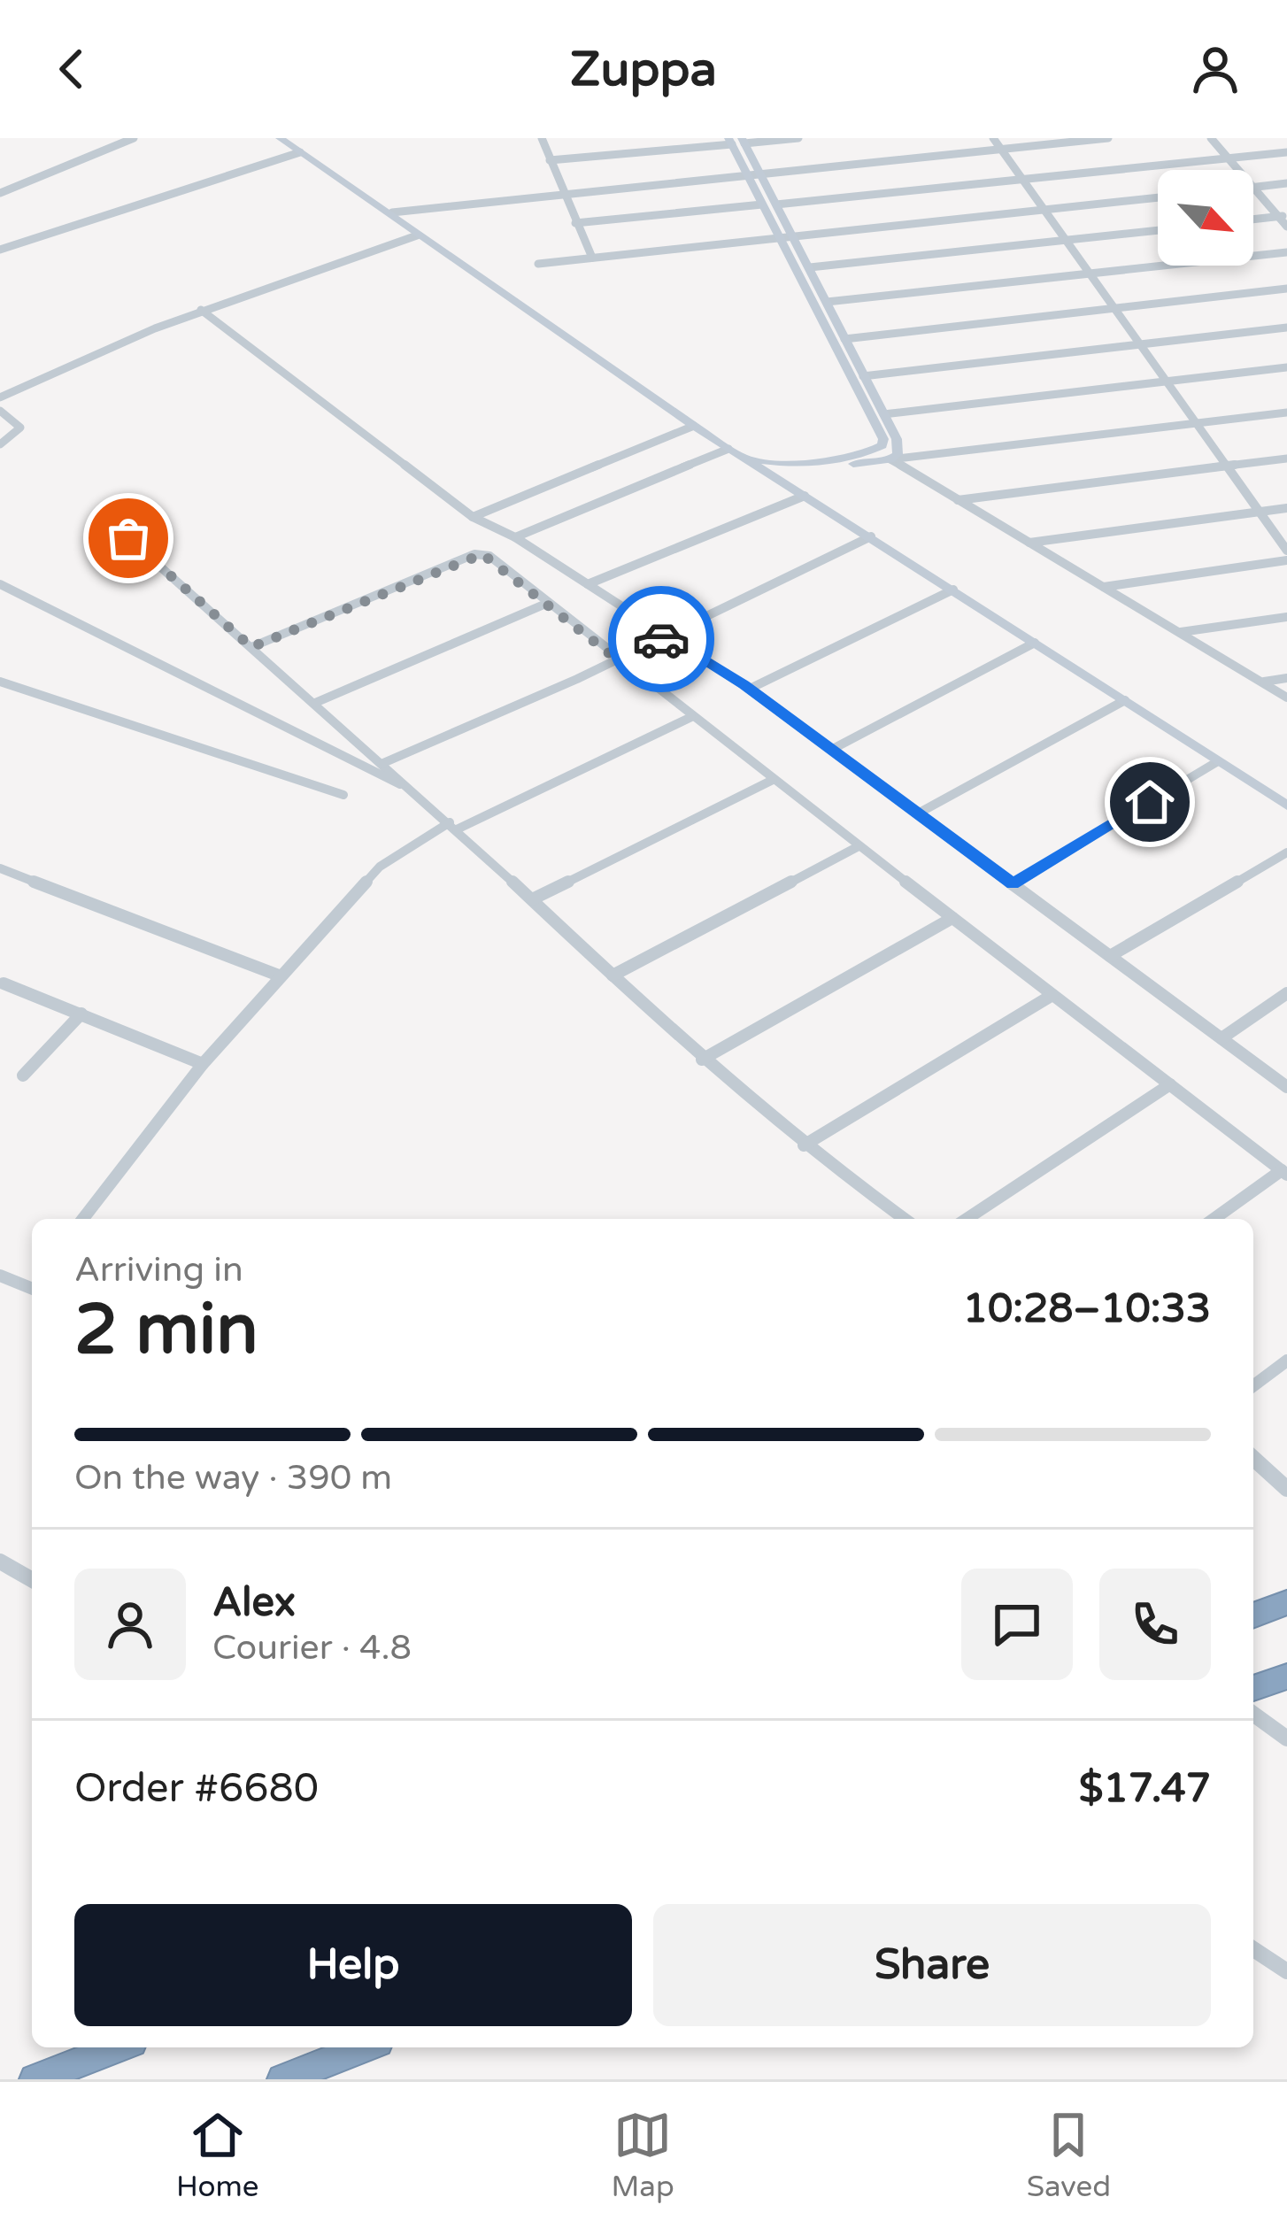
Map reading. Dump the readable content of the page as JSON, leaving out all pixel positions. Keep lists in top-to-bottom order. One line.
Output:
{"north":"bottom right","page":{"header":"Zuppa","heading":["2 min","Arriving in","10:28–10:33"],"panel":["Alex","Courier · 4.8","Order #6680","$17.47"],"bar":"On the way · 390 m","buttons":["Help","Share"],"tabs":["Home","Map","Saved"]}}
